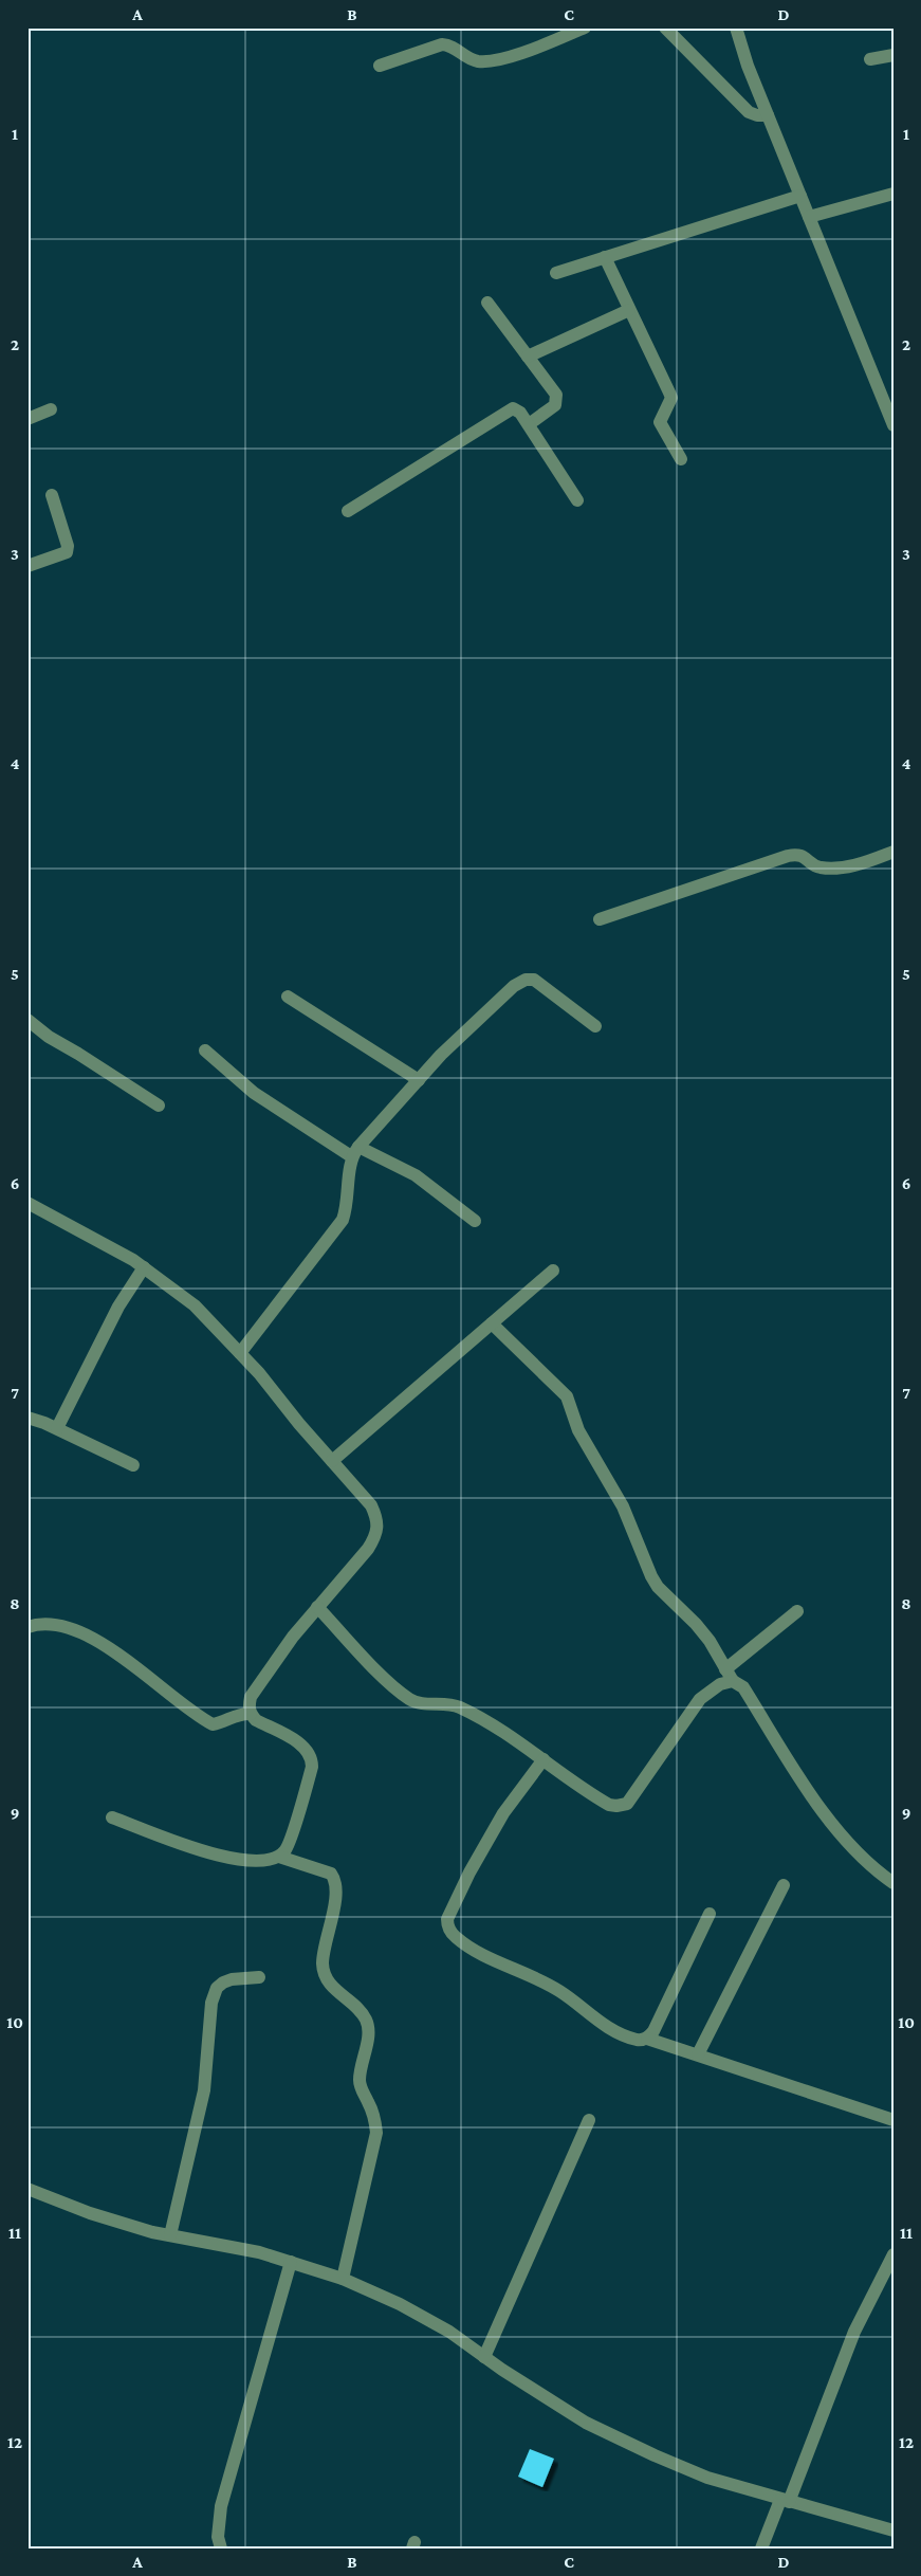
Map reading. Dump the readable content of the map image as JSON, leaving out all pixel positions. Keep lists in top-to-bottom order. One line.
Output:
{"grid":{"columns":["A","B","C","D"],"rows":["1","2","3","4","5","6","7","8","9","10","11","12"]}}
